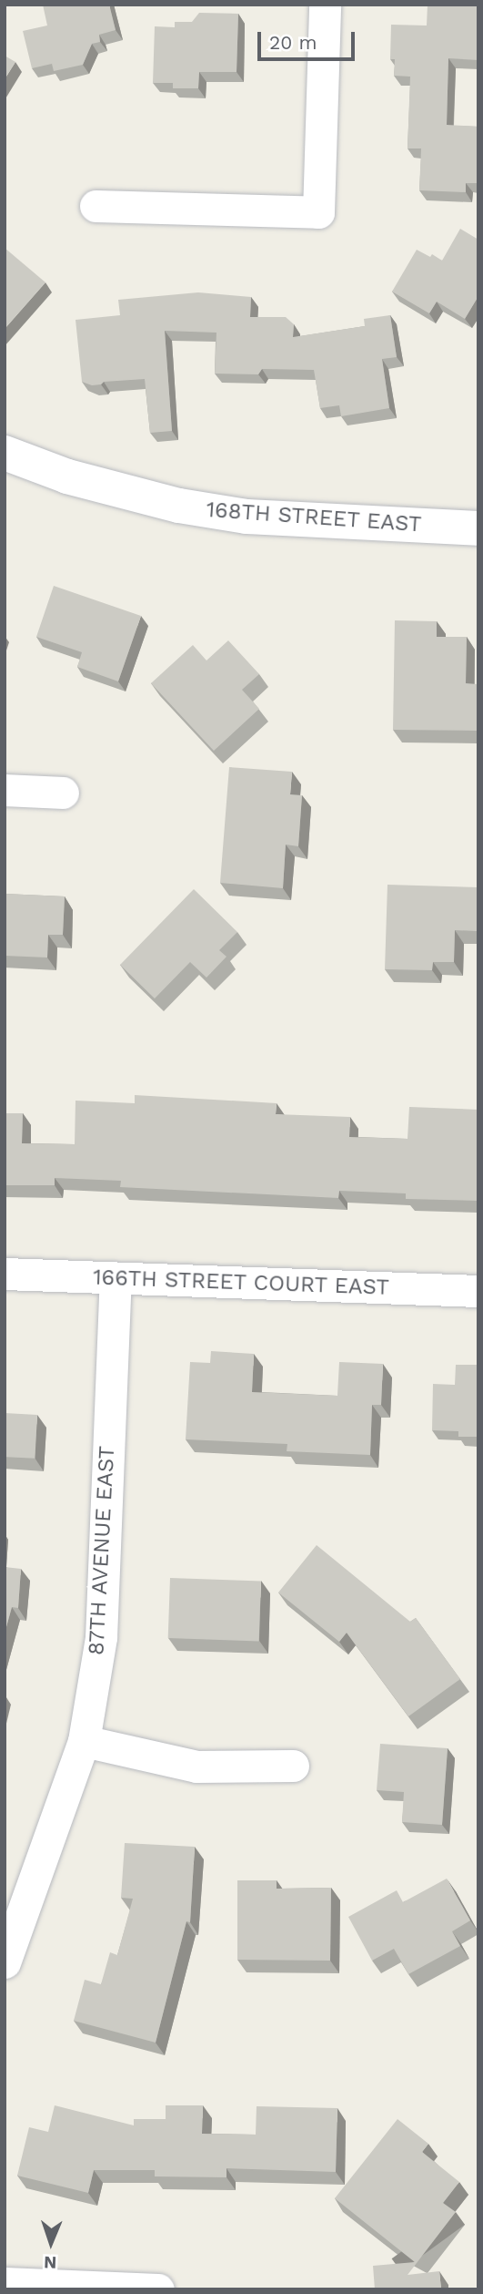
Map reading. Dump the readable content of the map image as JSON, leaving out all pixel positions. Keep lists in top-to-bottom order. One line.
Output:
{"streets":{"street":["168TH STREET EAST","166TH STREET COURT EAST","87TH AVENUE EAST"]},"crossings":[["166TH STREET COURT EAST","87TH AVENUE EAST"]],"scale_bar":"20 m","north":"bottom"}
